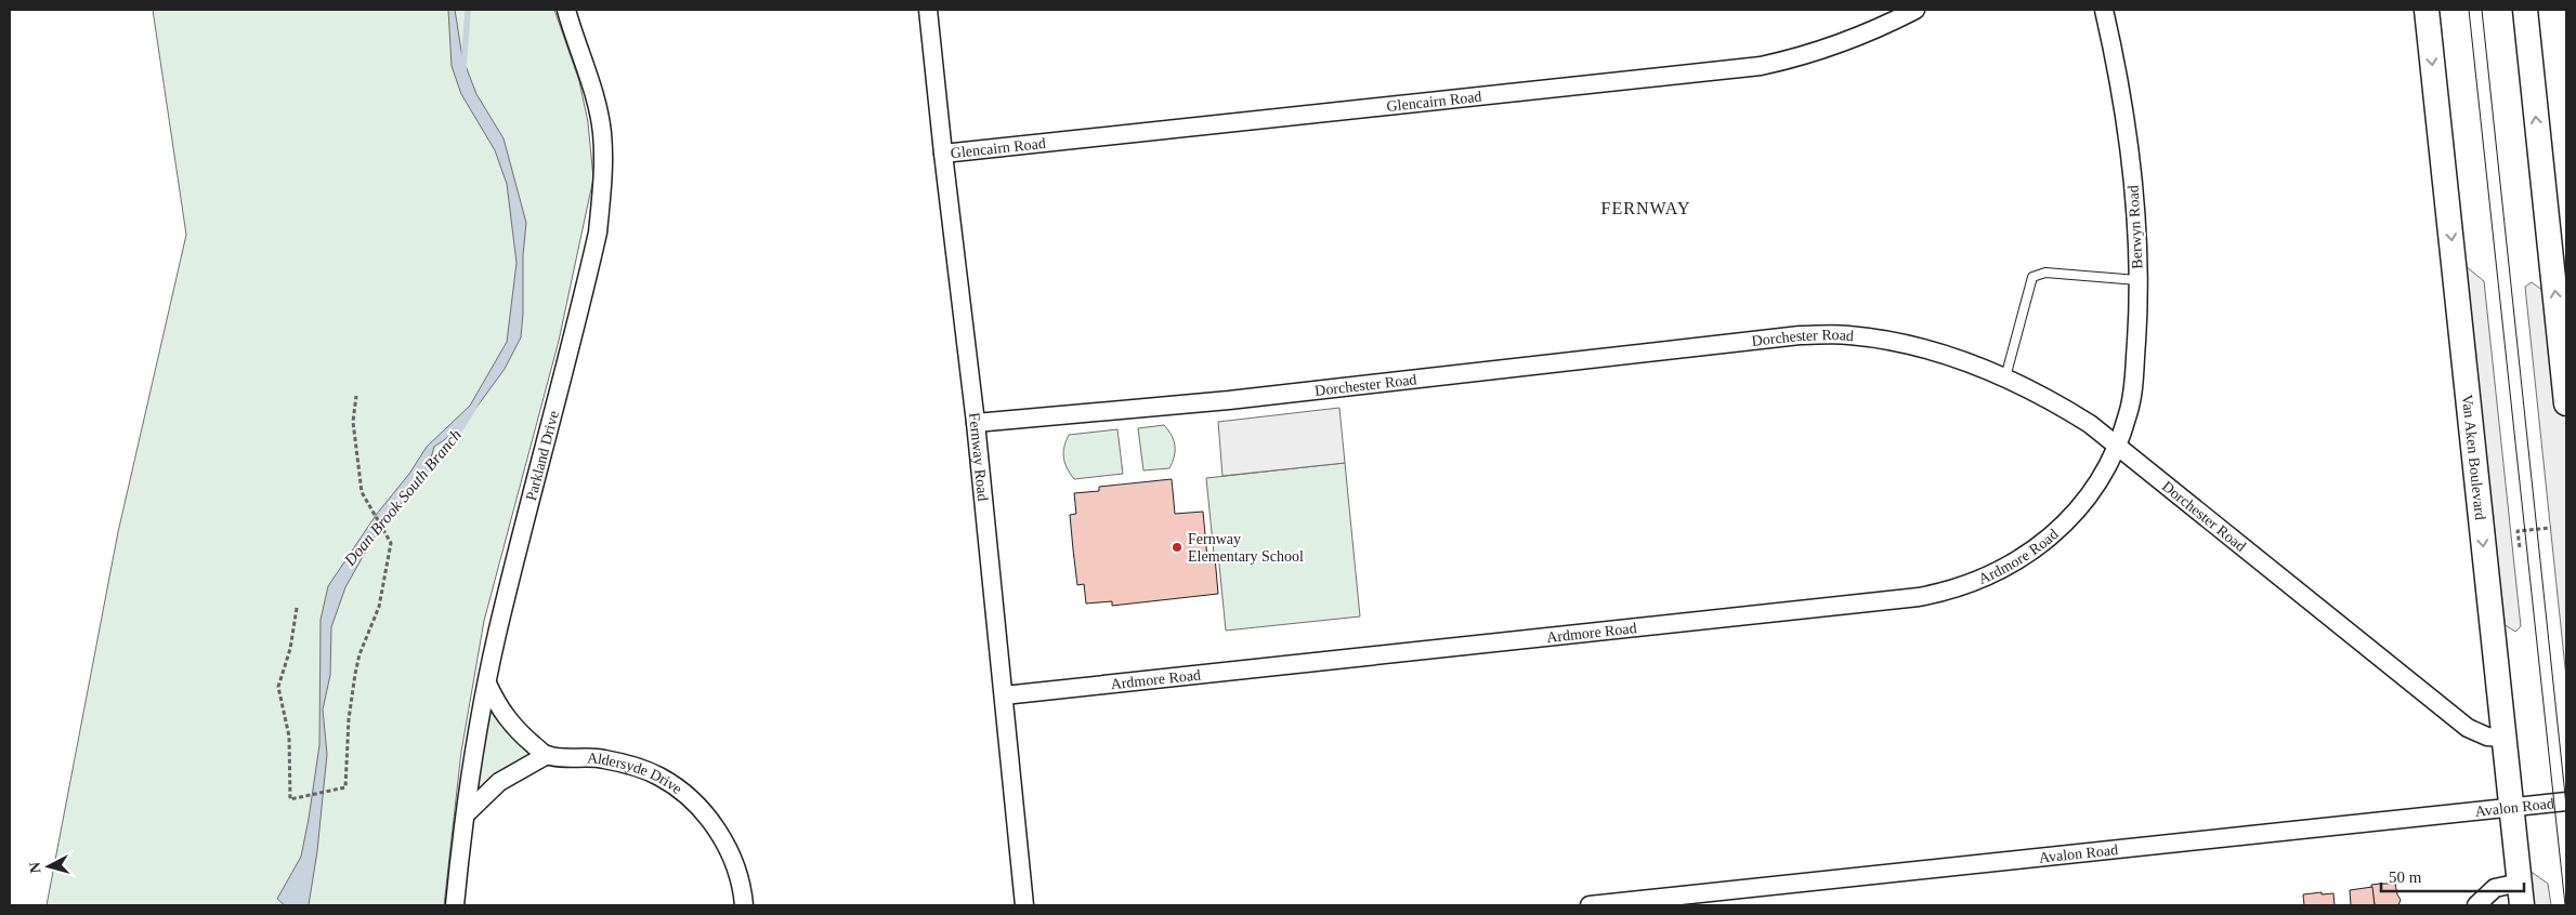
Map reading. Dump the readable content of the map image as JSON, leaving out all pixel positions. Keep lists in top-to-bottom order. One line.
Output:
{"streets":{"main road":["Van Aken Boulevard"],"street":["Glencairn Road","Berwyn Road","Dorchester Road","Parkland Drive","Fernway Road","Ardmore Road","Aldersyde Drive","Avalon Road"]},"crossings":[["Glencairn Road","Fernway Road"],["Berwyn Road","Dorchester Road"],["Berwyn Road","Ardmore Road"],["Dorchester Road","Fernway Road"],["Dorchester Road","Van Aken Boulevard"],["Dorchester Road","Ardmore Road"],["Fernway Road","Ardmore Road"],["Van Aken Boulevard","Avalon Road"]],"districts":["FERNWAY"],"water":["Doan Brook South Branch"],"places":["Fernway Elementary School"],"scale_bar":"50 m","north":"left"}
